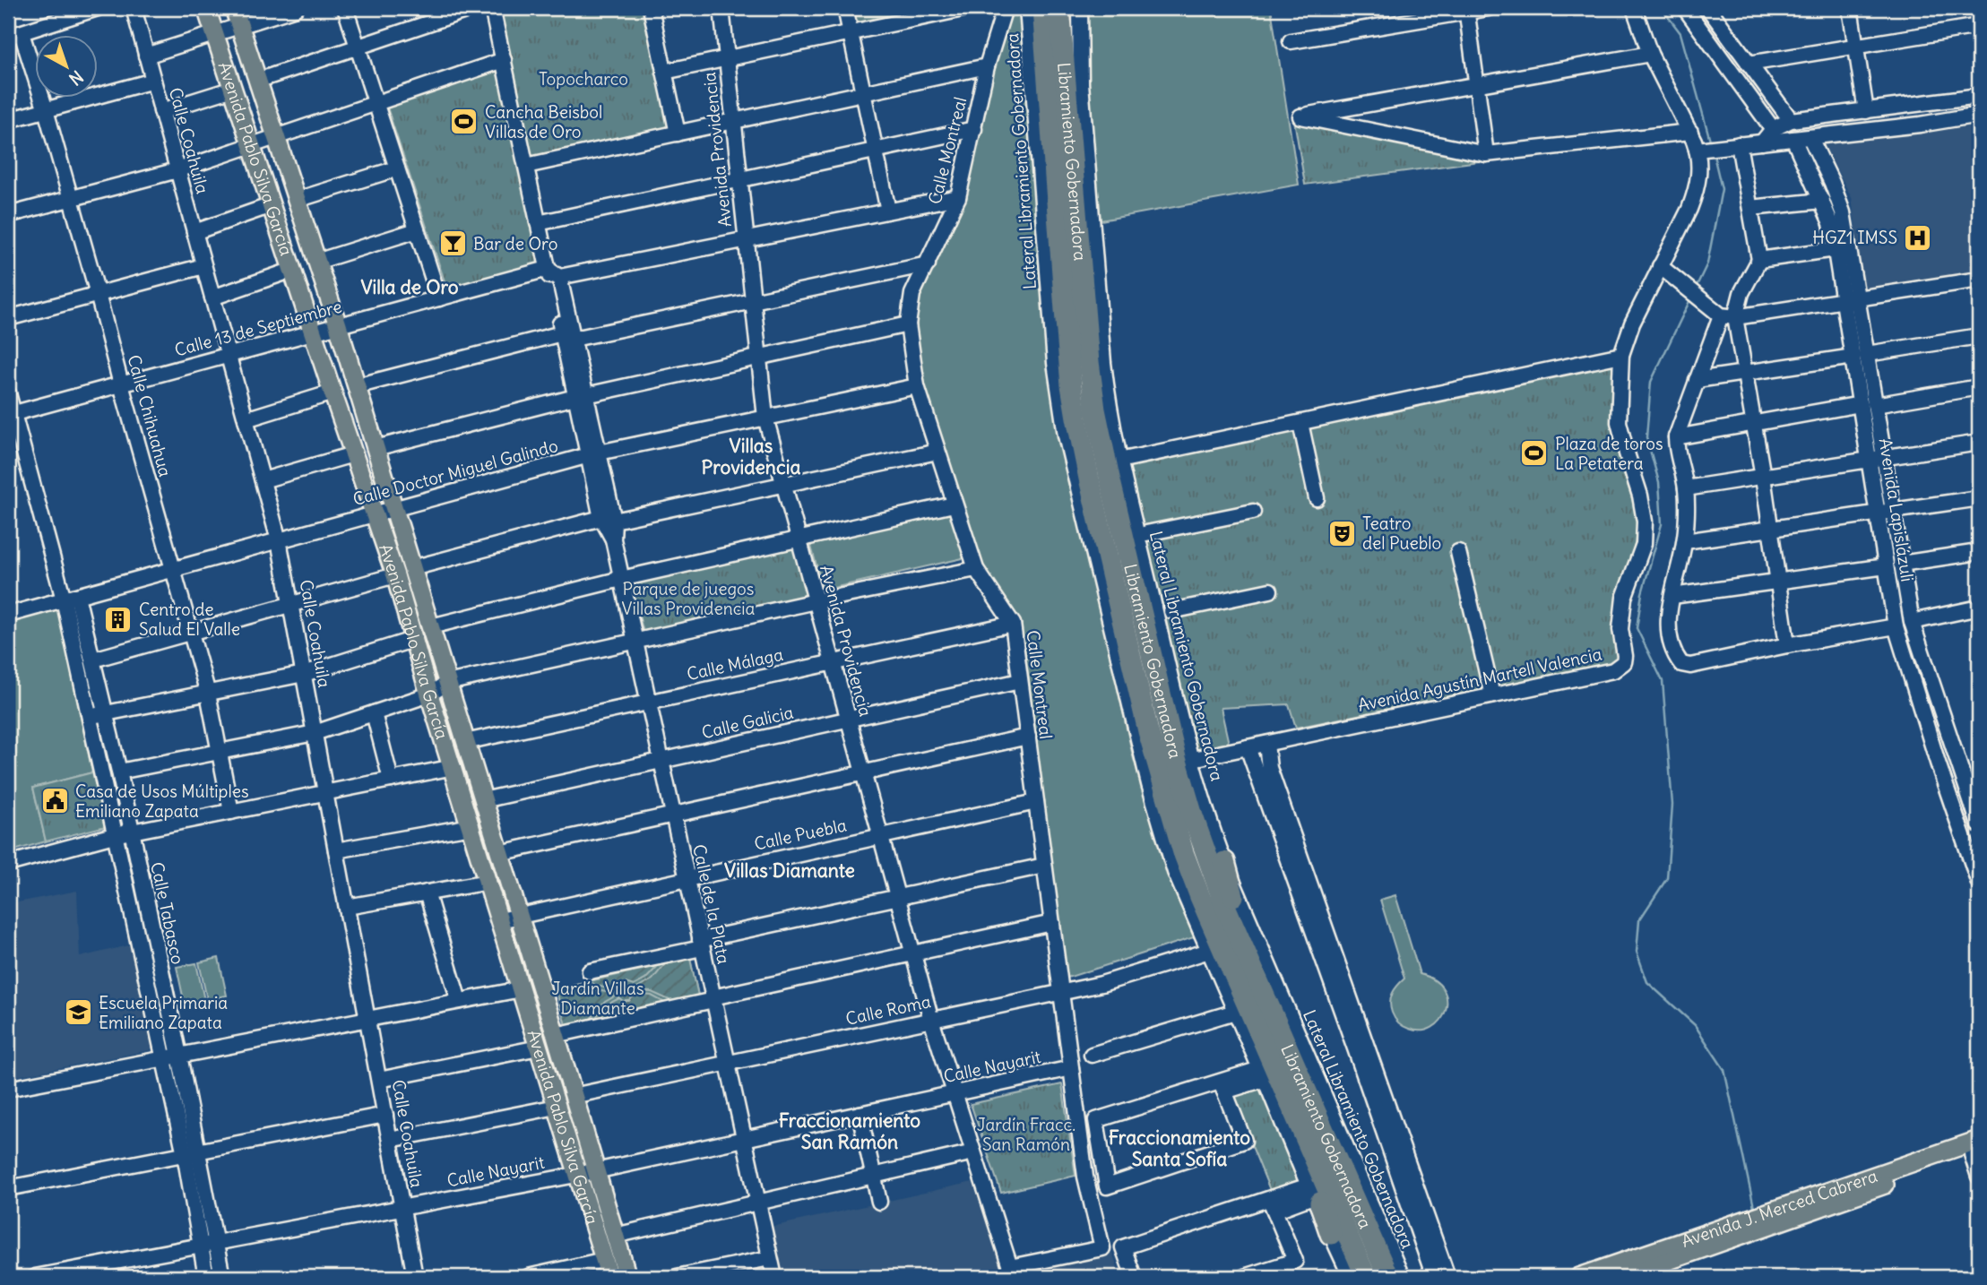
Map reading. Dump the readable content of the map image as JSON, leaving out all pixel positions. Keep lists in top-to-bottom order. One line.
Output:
{"streets":{"highway":["Libramiento Gobernadora"],"main road":["Avenida Pablo Silva García","Avenida J. Merced Cabrera"],"street":["Calle Coahuila","Avenida Providencia","Calle Montreal","Lateral Libramiento Gobernadora","Calle 13 de Septiembre","Calle Chihuahua","Calle Doctor Miguel Galindo","Avenida Lapislázuli","Calle Málaga","Avenida Agustín Martell Valencia","Calle Galicia","Calle Puebla","Calle de la Plata","Calle Tabasco","Calle Roma","Calle Nayarit"]},"crossings":[["Calle Coahuila","Calle 13 de Septiembre"],["Calle Coahuila","Calle Doctor Miguel Galindo"],["Calle Coahuila","Calle Nayarit"],["Avenida Providencia","Calle Montreal"],["Avenida Providencia","Calle 13 de Septiembre"],["Avenida Providencia","Calle Doctor Miguel Galindo"],["Avenida Providencia","Calle Málaga"],["Avenida Providencia","Calle Galicia"],["Avenida Providencia","Calle Puebla"],["Avenida Providencia","Calle Roma"],["Avenida Providencia","Calle Nayarit"],["Calle Montreal","Calle 13 de Septiembre"],["Calle Montreal","Calle Doctor Miguel Galindo"],["Calle Montreal","Calle Málaga"],["Calle Montreal","Calle Galicia"],["Calle Montreal","Calle Puebla"],["Calle Montreal","Calle Roma"],["Calle Montreal","Calle Nayarit"],["Avenida Pablo Silva García","Calle 13 de Septiembre"],["Avenida Pablo Silva García","Calle Doctor Miguel Galindo"],["Avenida Pablo Silva García","Calle Málaga"],["Avenida Pablo Silva García","Calle Galicia"],["Avenida Pablo Silva García","Calle Puebla"],["Avenida Pablo Silva García","Calle Roma"],["Avenida Pablo Silva García","Calle Nayarit"],["Libramiento Gobernadora","Lateral Libramiento Gobernadora"],["Libramiento Gobernadora","Avenida Agustín Martell Valencia"],["Lateral Libramiento Gobernadora","Avenida Agustín Martell Valencia"],["Lateral Libramiento Gobernadora","Calle Roma"],["Calle 13 de Septiembre","Calle Chihuahua"],["Calle 13 de Septiembre","Calle de la Plata"],["Calle Chihuahua","Calle Doctor Miguel Galindo"],["Calle Doctor Miguel Galindo","Calle de la Plata"],["Calle Doctor Miguel Galindo","Calle Tabasco"],["Calle Málaga","Calle de la Plata"],["Calle Galicia","Calle de la Plata"],["Calle Puebla","Calle de la Plata"],["Calle de la Plata","Calle Roma"],["Calle de la Plata","Calle Nayarit"],["Calle Tabasco","Calle Nayarit"]],"districts":["Villa de Oro","Villas Providencia","Villas Diamante","Fraccionamiento San Ramón","Fraccionamiento Santa Sofía"],"parks":["Topocharco","Parque de juegos Villas Providencia","Jardín Villas Diamante","Jardín Fracc. San Ramón"],"places":{"sports":["Cancha Beisbol Villas de Oro","Plaza de toros La Petatera"],"hospital":["HGZ1 IMSS"],"bar":["Bar de Oro"],"theatre":["Teatro del Pueblo"],"building":["Centro de Salud El Valle"],"public building":["Casa de Usos Múltiples Emiliano Zapata"],"school or university":["Escuela Primaria Emiliano Zapata"]},"north":"bottom right"}
